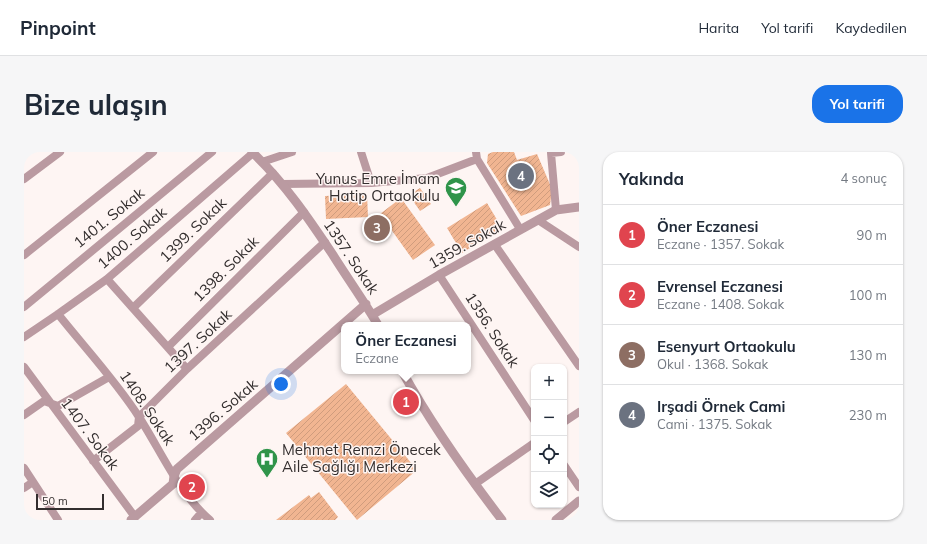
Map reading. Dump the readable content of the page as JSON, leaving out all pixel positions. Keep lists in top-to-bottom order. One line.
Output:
{"streets":{"street":["1401. Sokak","1399. Sokak","1400. Sokak","1359. Sokak","1357. Sokak","1398. Sokak","1356. Sokak","1397. Sokak","1408. Sokak","1396. Sokak","1407. Sokak"]},"crossings":[["1399. Sokak","1357. Sokak"],["1400. Sokak","1357. Sokak"],["1400. Sokak","1408. Sokak"],["1359. Sokak","1357. Sokak"],["1359. Sokak","1356. Sokak"],["1357. Sokak","1398. Sokak"],["1357. Sokak","1397. Sokak"],["1357. Sokak","1396. Sokak"],["1397. Sokak","1408. Sokak"],["1397. Sokak","1407. Sokak"],["1408. Sokak","1396. Sokak"],["1396. Sokak","1407. Sokak"]],"places":{"school or university":["Yunus Emre İmam Hatip Ortaokulu"],"hospital":["Mehmet Remzi Önecek Aile Sağlığı Merkezi"]},"scale_bar":"50 m","page":{"header":"Pinpoint","nav":["Harita","Yol tarifi","Kaydedilen"],"buttons":"Yol tarifi","title":"Bize ulaşın","heading":["Yakında","4 sonuç"],"pins":["4","3","1","2"],"list":[{"mark":"1","name":"Öner Eczanesi","note":"Eczane · 1357. Sokak","value":"90 m"},{"mark":"2","name":"Evrensel Eczanesi","note":"Eczane · 1408. Sokak","value":"100 m"},{"mark":"3","name":"Esenyurt Ortaokulu","note":"Okul · 1368. Sokak","value":"130 m"},{"mark":"4","name":"Irşadi Örnek Cami","note":"Cami · 1375. Sokak","value":"230 m"}],"popup":["Öner Eczanesi","Eczane"],"map_buttons":["+","−"],"scale":"50 m"}}
